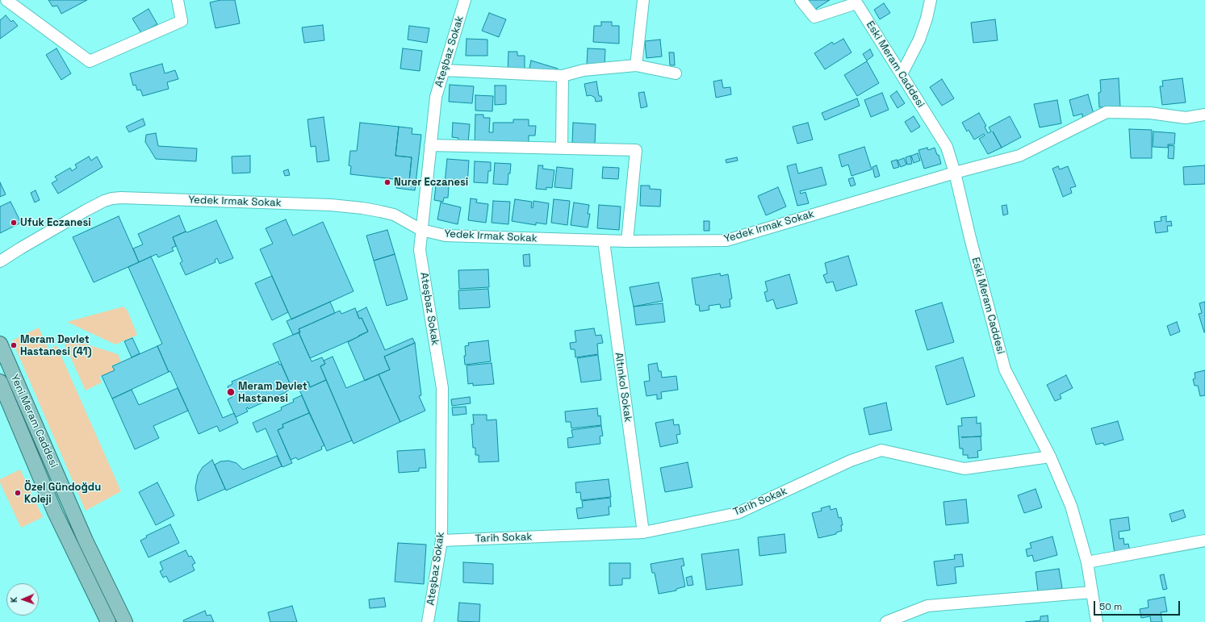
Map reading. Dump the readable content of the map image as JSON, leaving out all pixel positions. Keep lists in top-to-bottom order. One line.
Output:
{"streets":{"main road":["Yeni Meram Caddesi"],"street":["Ateşbaz Sokak","Eski Meram Caddesi","Yedek Irmak Sokak","Altınkol Sokak","Tarih Sokak"]},"crossings":[["Ateşbaz Sokak","Yedek Irmak Sokak"],["Ateşbaz Sokak","Tarih Sokak"],["Eski Meram Caddesi","Yedek Irmak Sokak"],["Eski Meram Caddesi","Tarih Sokak"],["Yedek Irmak Sokak","Altınkol Sokak"],["Altınkol Sokak","Tarih Sokak"]],"places":["Nurer Eczanesi","Ufuk Eczanesi","Meram Devlet Hastanesi (41)","Meram Devlet Hastanesi","Özel Gündoğdu Koleji"],"scale_bar":"50 m","north":"left"}
